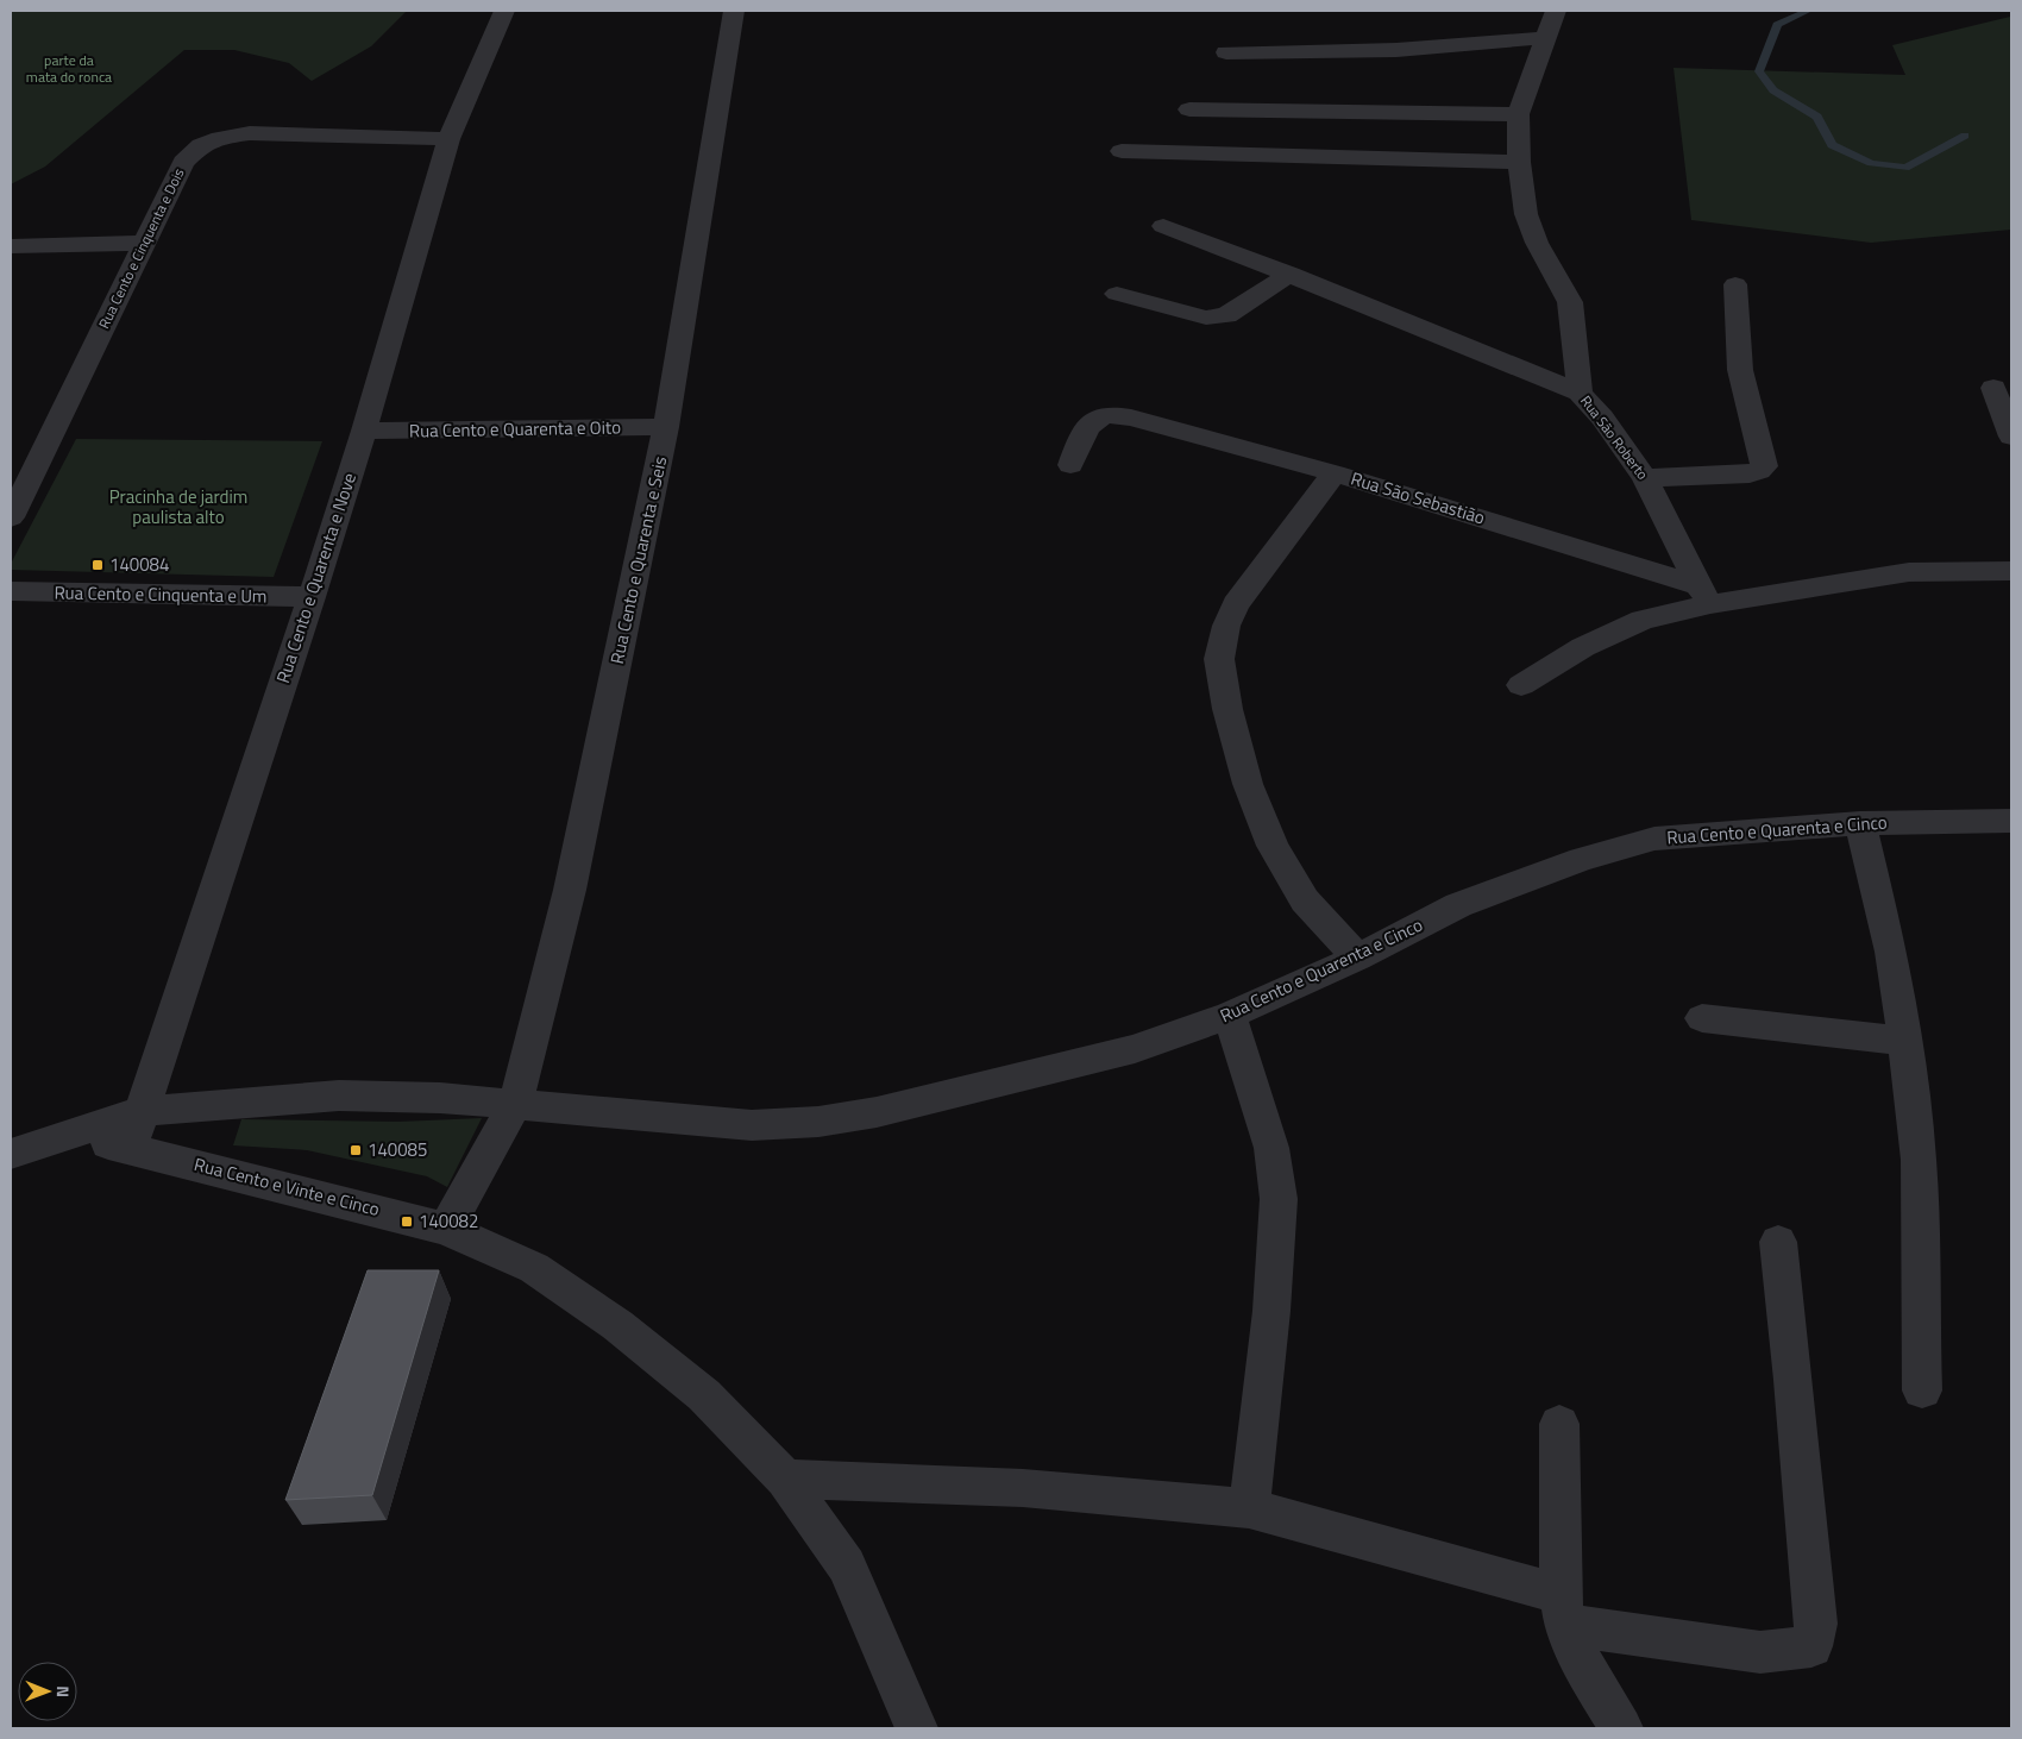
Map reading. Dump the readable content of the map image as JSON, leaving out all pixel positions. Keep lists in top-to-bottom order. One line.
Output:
{"streets":{"street":["Rua Cento e Cinquenta e Dois","Rua Cento e Quarenta e Oito","Rua São Roberto","Rua São Sebastião","Rua Cento e Quarenta e Seis","Rua Cento e Quarenta e Nove","Rua Cento e Cinquenta e Um","Rua Cento e Quarenta e Cinco","Rua Cento e Vinte e Cinco"]},"crossings":[["Rua Cento e Cinquenta e Dois","Rua Cento e Quarenta e Nove"],["Rua Cento e Quarenta e Oito","Rua Cento e Quarenta e Seis"],["Rua Cento e Quarenta e Oito","Rua Cento e Quarenta e Nove"],["Rua São Roberto","Rua São Sebastião"],["Rua Cento e Quarenta e Seis","Rua Cento e Quarenta e Cinco"],["Rua Cento e Quarenta e Seis","Rua Cento e Vinte e Cinco"],["Rua Cento e Quarenta e Nove","Rua Cento e Cinquenta e Um"],["Rua Cento e Quarenta e Nove","Rua Cento e Quarenta e Cinco"],["Rua Cento e Quarenta e Nove","Rua Cento e Vinte e Cinco"],["Rua Cento e Quarenta e Cinco","Rua Cento e Vinte e Cinco"]],"parks":["parte da mata do ronca","Pracinha de jardim paulista alto"],"places":{"transit":["140084","140085","140082"]},"north":"right"}
